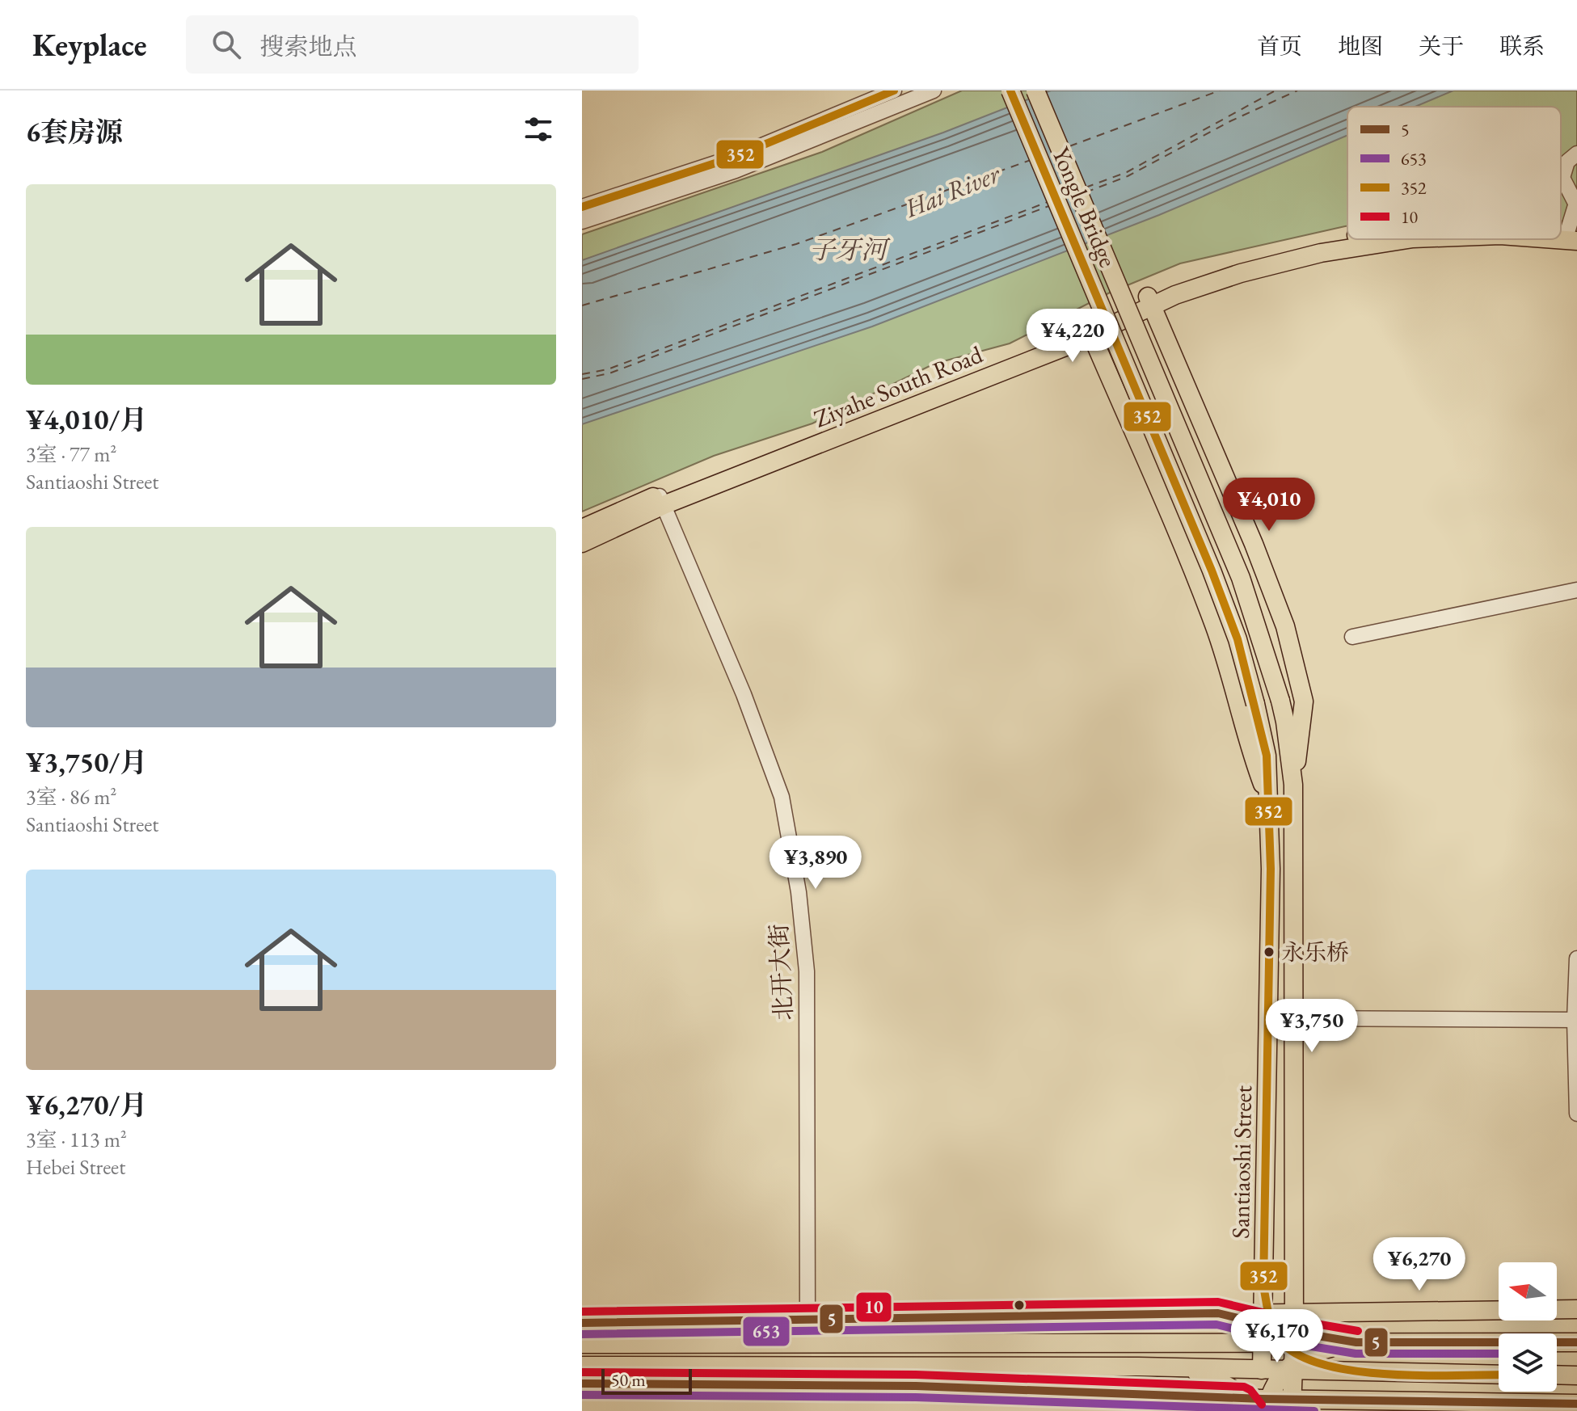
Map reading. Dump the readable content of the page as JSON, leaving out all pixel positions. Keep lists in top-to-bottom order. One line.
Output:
{"streets":{"main road":["Yongle Bridge","Ziyahe South Road","Santiaoshi Street"],"street":["北开大街"]},"crossings":[["Yongle Bridge","Santiaoshi Street"],["Ziyahe South Road","北开大街"],["Ziyahe South Road","Santiaoshi Street"]],"water":["Hai River","子牙河"],"places":["永乐桥"],"lines":["transit line 352","transit line 10","transit line 5","transit line 653"],"legend":["5","653","352","10"],"scale_bar":"50 m","north":"left","page":{"header":"Keyplace","search":"搜索地点","nav":["首页","地图","关于","联系"],"heading":"6套房源","list":[{"name":"¥4,010/月","note":"3室 · 77 m² · Santiaoshi Street"},{"name":"¥3,750/月","note":"3室 · 86 m² · Santiaoshi Street"},{"name":"¥6,270/月","note":"3室 · 113 m² · Hebei Street"}],"price":["¥4,220","¥4,010","¥3,890","¥3,750","¥6,270","¥6,170"],"scale":"50 m"}}
